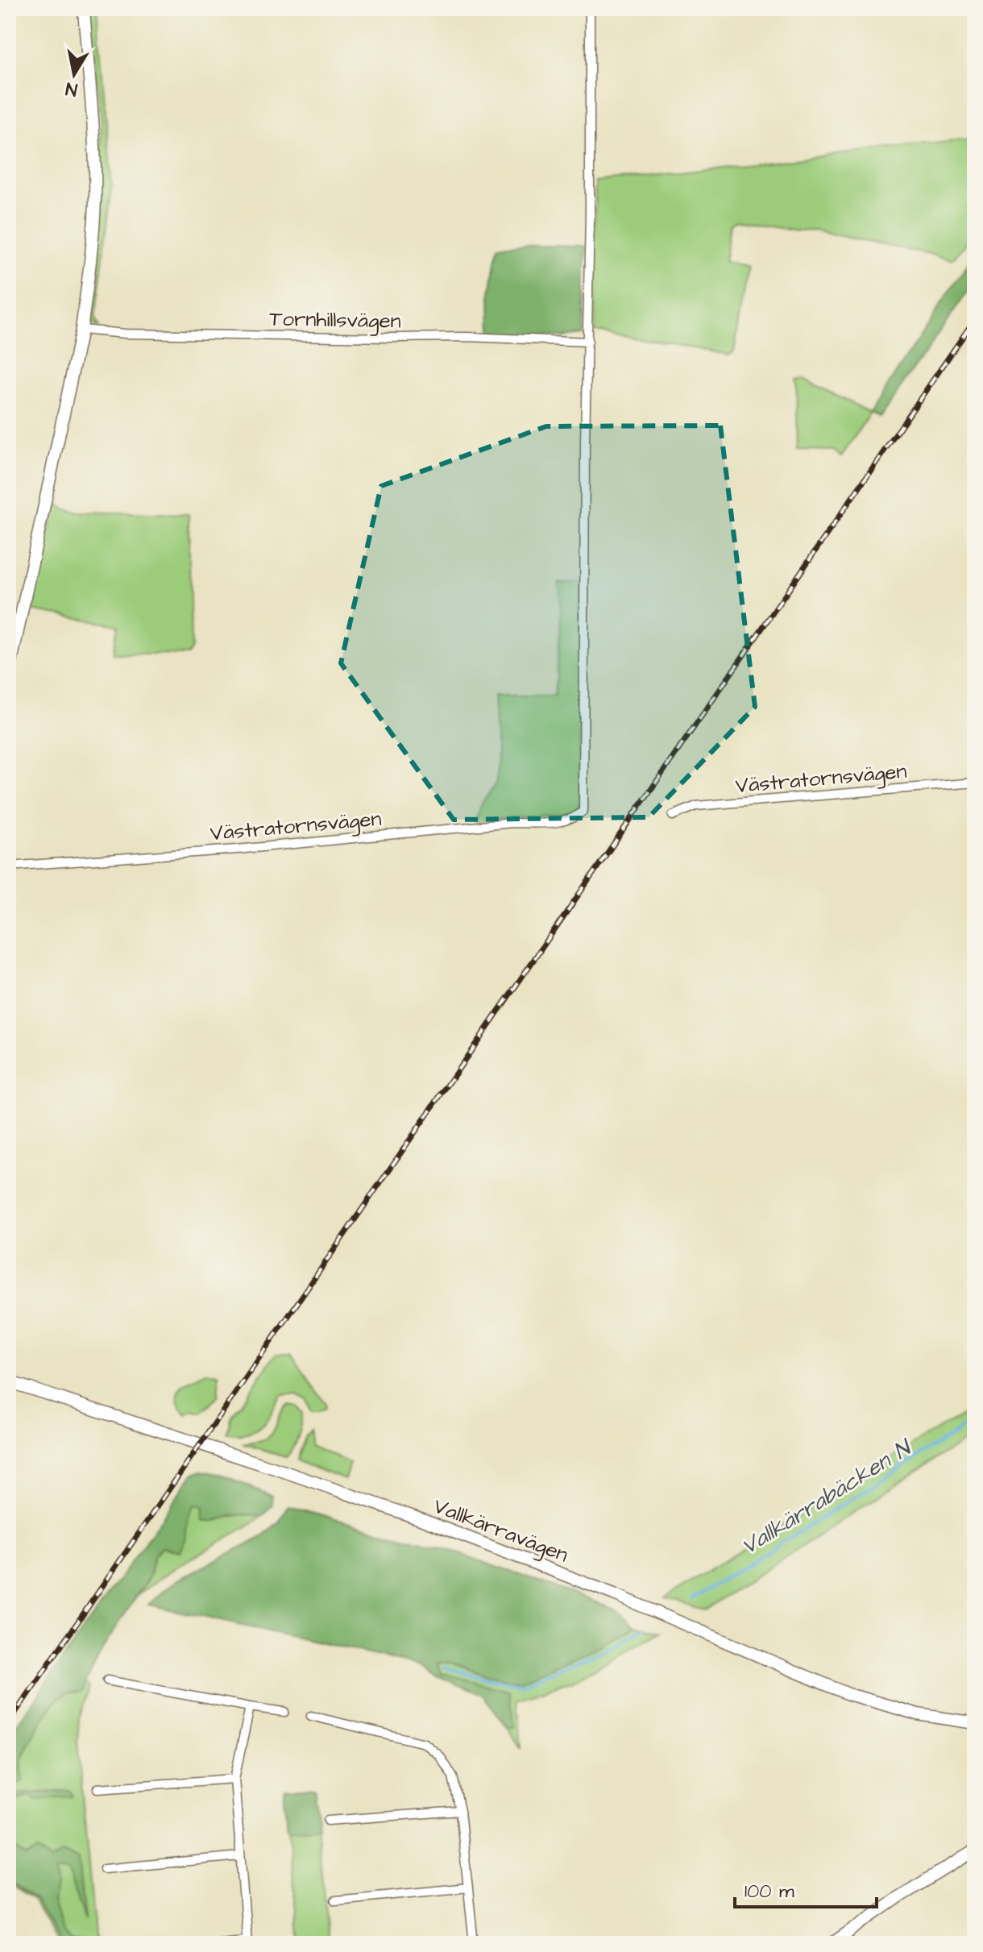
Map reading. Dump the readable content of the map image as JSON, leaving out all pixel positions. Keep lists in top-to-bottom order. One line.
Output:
{"streets":{"street":["Tornhillsvägen","Västratornsvägen","Vallkärravägen"]},"crossings":[["Tornhillsvägen","Västratornsvägen"]],"water":["Vallkärrabäcken N"],"scale_bar":"100 m","north":"bottom"}
